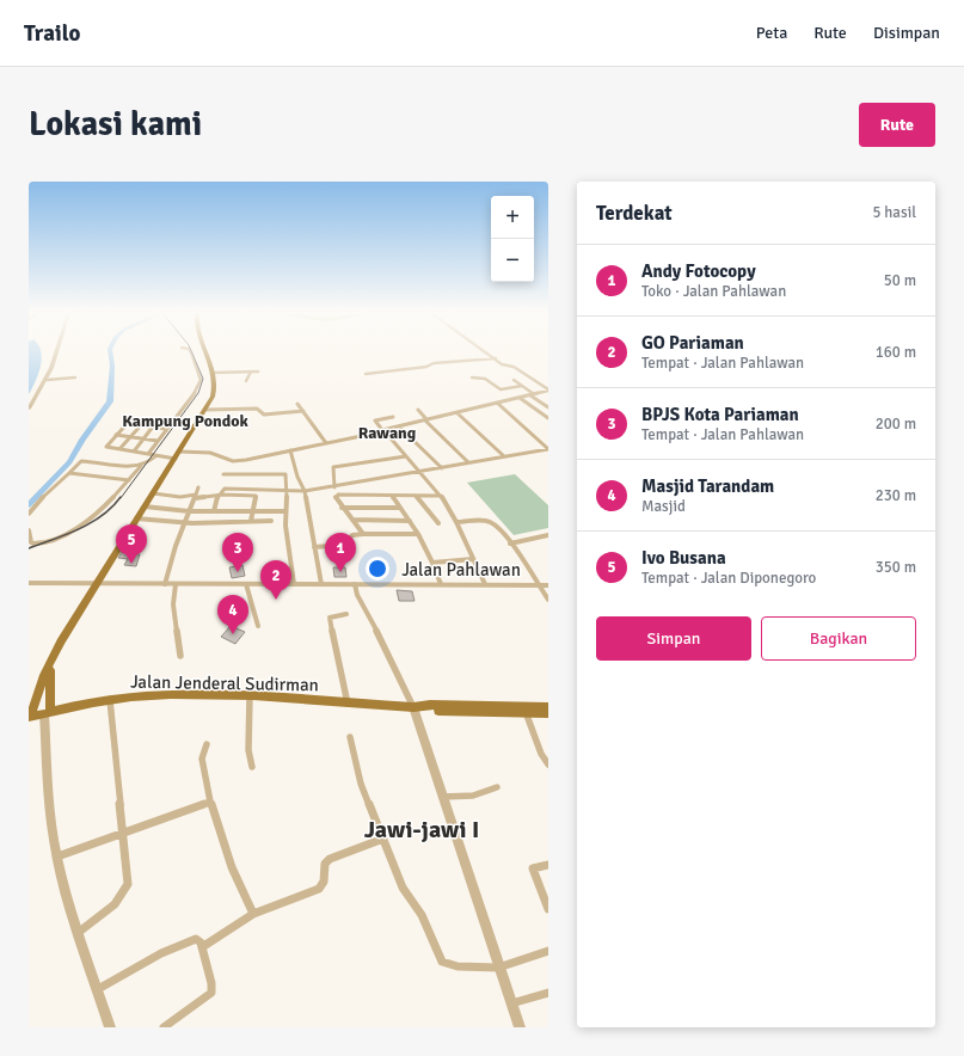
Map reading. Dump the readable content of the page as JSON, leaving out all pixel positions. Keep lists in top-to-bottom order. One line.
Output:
{"streets":{"main road":["Jalan Jenderal Sudirman"],"street":["Jalan Pahlawan"]},"districts":["Kampung Pondok","Rawang","Jawi-jawi I"],"page":{"header":"Trailo","nav":["Peta","Rute","Disimpan"],"buttons":["Rute",["Simpan","Bagikan"]],"title":"Lokasi kami","heading":["Terdekat","5 hasil"],"map_buttons":["+","−"],"list":[{"mark":"1","name":"Andy Fotocopy","note":"Toko · Jalan Pahlawan","value":"50 m"},{"mark":"2","name":"GO Pariaman","note":"Tempat · Jalan Pahlawan","value":"160 m"},{"mark":"3","name":"BPJS Kota Pariaman","note":"Tempat · Jalan Pahlawan","value":"200 m"},{"mark":"4","name":"Masjid Tarandam","note":"Masjid","value":"230 m"},{"mark":"5","name":"Ivo Busana","note":"Tempat · Jalan Diponegoro","value":"350 m"}],"pins":["5","1","3","2","4"]}}
